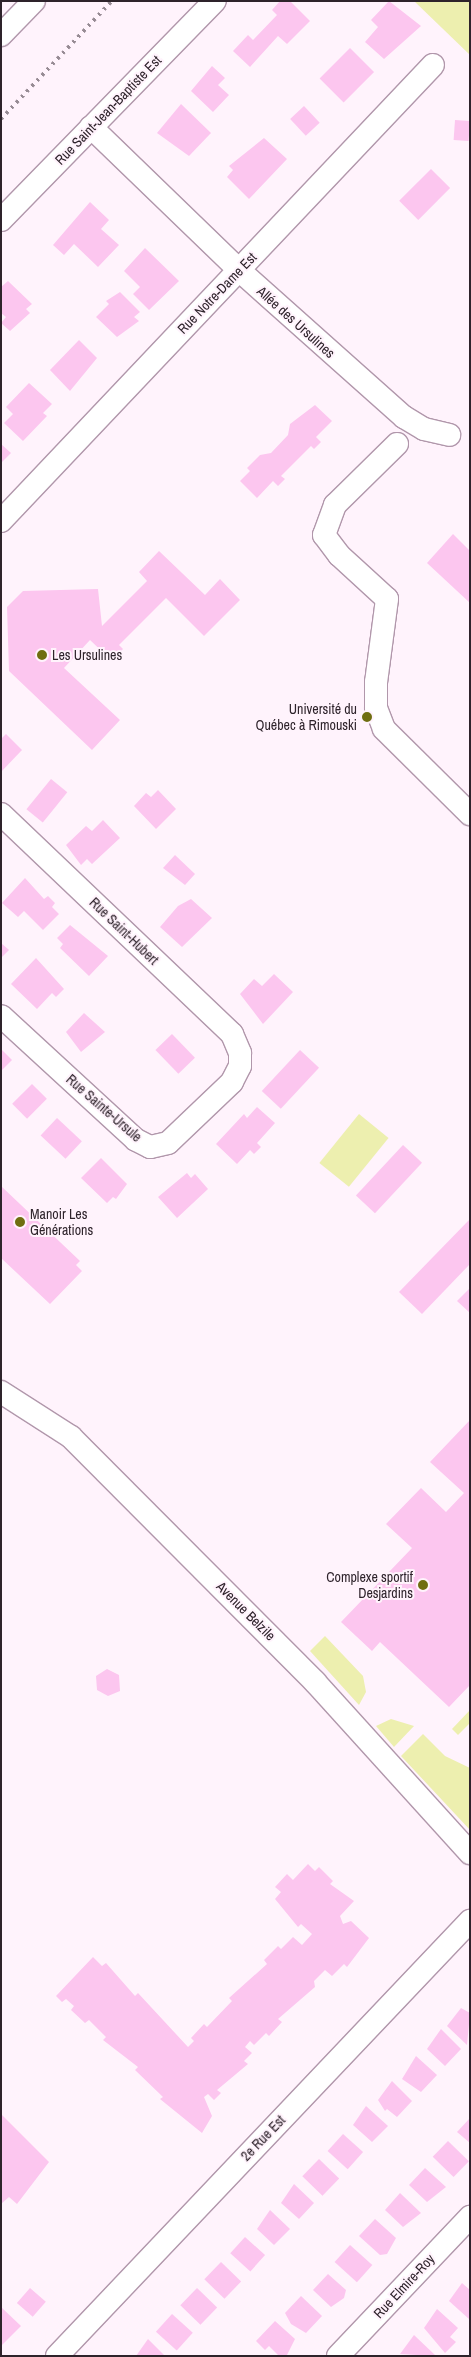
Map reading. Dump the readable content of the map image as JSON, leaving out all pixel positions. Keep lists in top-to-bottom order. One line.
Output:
{"streets":{"street":["Rue Saint-Jean-Baptiste Est","Rue Notre-Dame Est","Allée des Ursulines","Rue Saint-Hubert","Rue Sainte-Ursule","Avenue Belzile","2e Rue Est","Rue Elmire-Roy"]},"crossings":[["Rue Saint-Jean-Baptiste Est","Allée des Ursulines"],["Rue Notre-Dame Est","Allée des Ursulines"],["Rue Saint-Hubert","Rue Sainte-Ursule"]],"places":["Les Ursulines","Université du Québec à Rimouski","Manoir Les Générations","Complexe sportif Desjardins"]}
